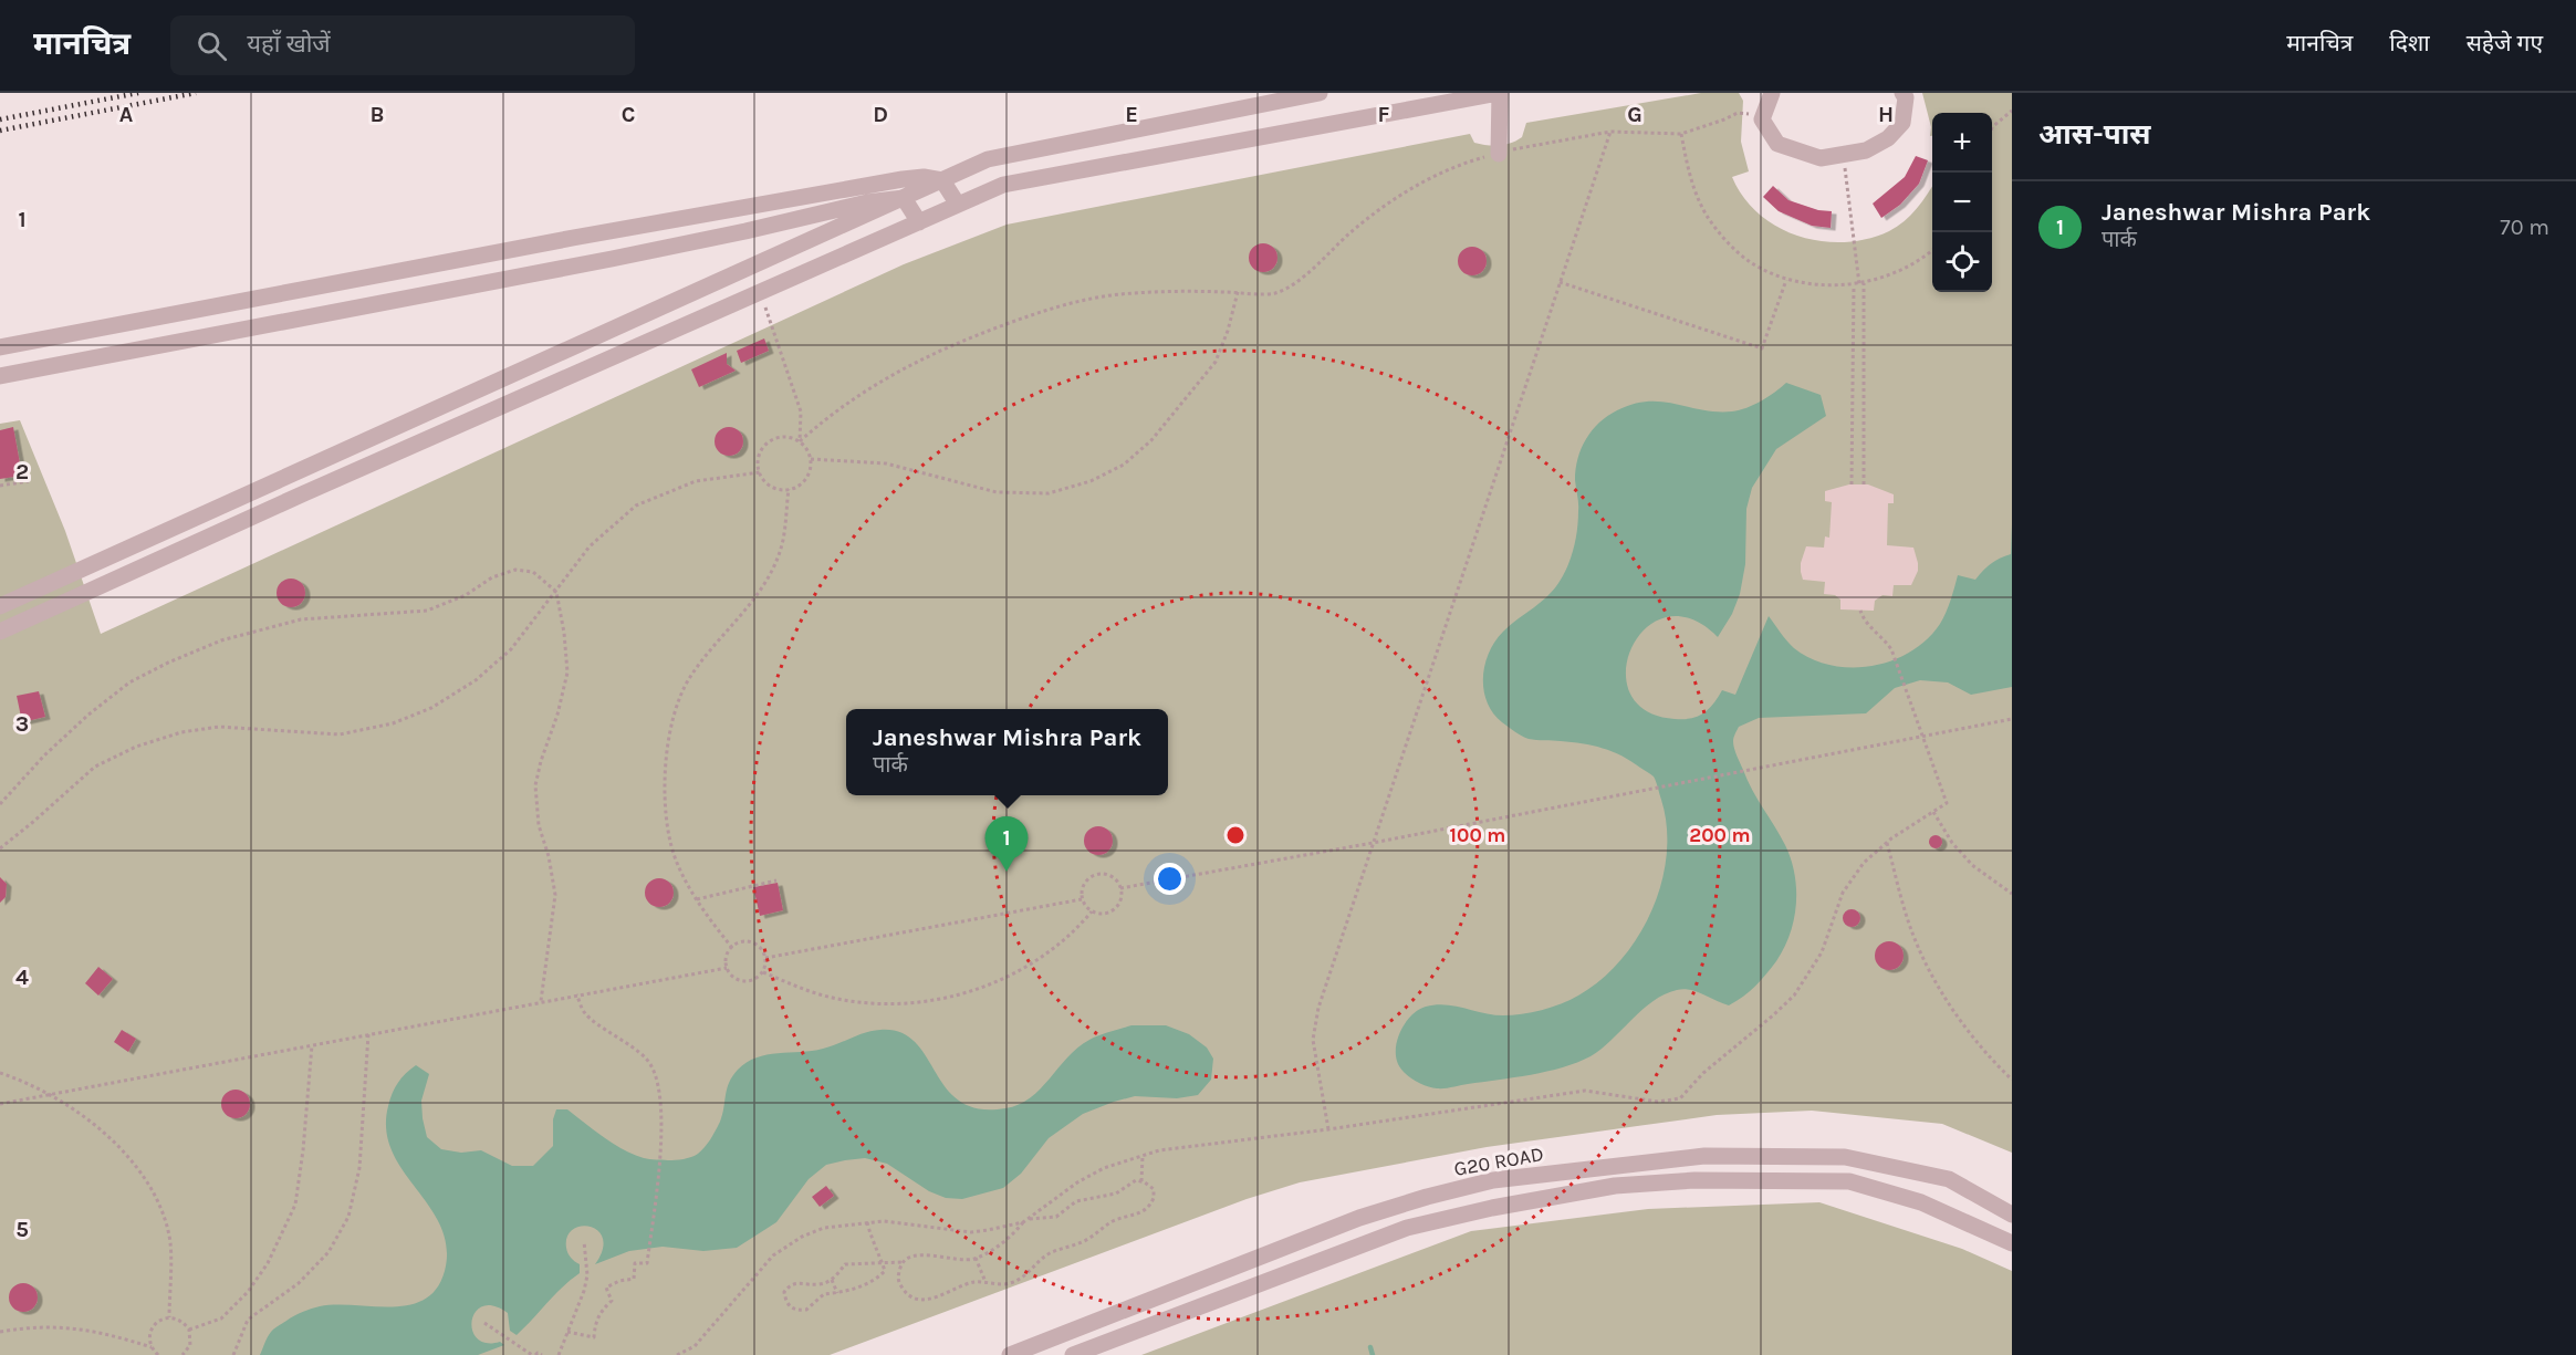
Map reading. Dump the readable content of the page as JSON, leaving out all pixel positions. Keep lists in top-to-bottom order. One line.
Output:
{"streets":{"street":["G20 ROAD"]},"page":{"header":"मानचित्र","search":"यहाँ खोजें","nav":["मानचित्र","दिशा","सहेजे गए"],"heading":"आस-पास","map_buttons":["+","−"],"list":[{"mark":"1","name":"Janeshwar Mishra Park","note":"पार्क","value":"70 m"}],"popup":["Janeshwar Mishra Park","पार्क"],"pins":"1"},"grid":{"columns":["A","B","C","D","E","F","G","H"],"rows":["1","2","3","4","5"]},"rings":["100 m","200 m"]}
